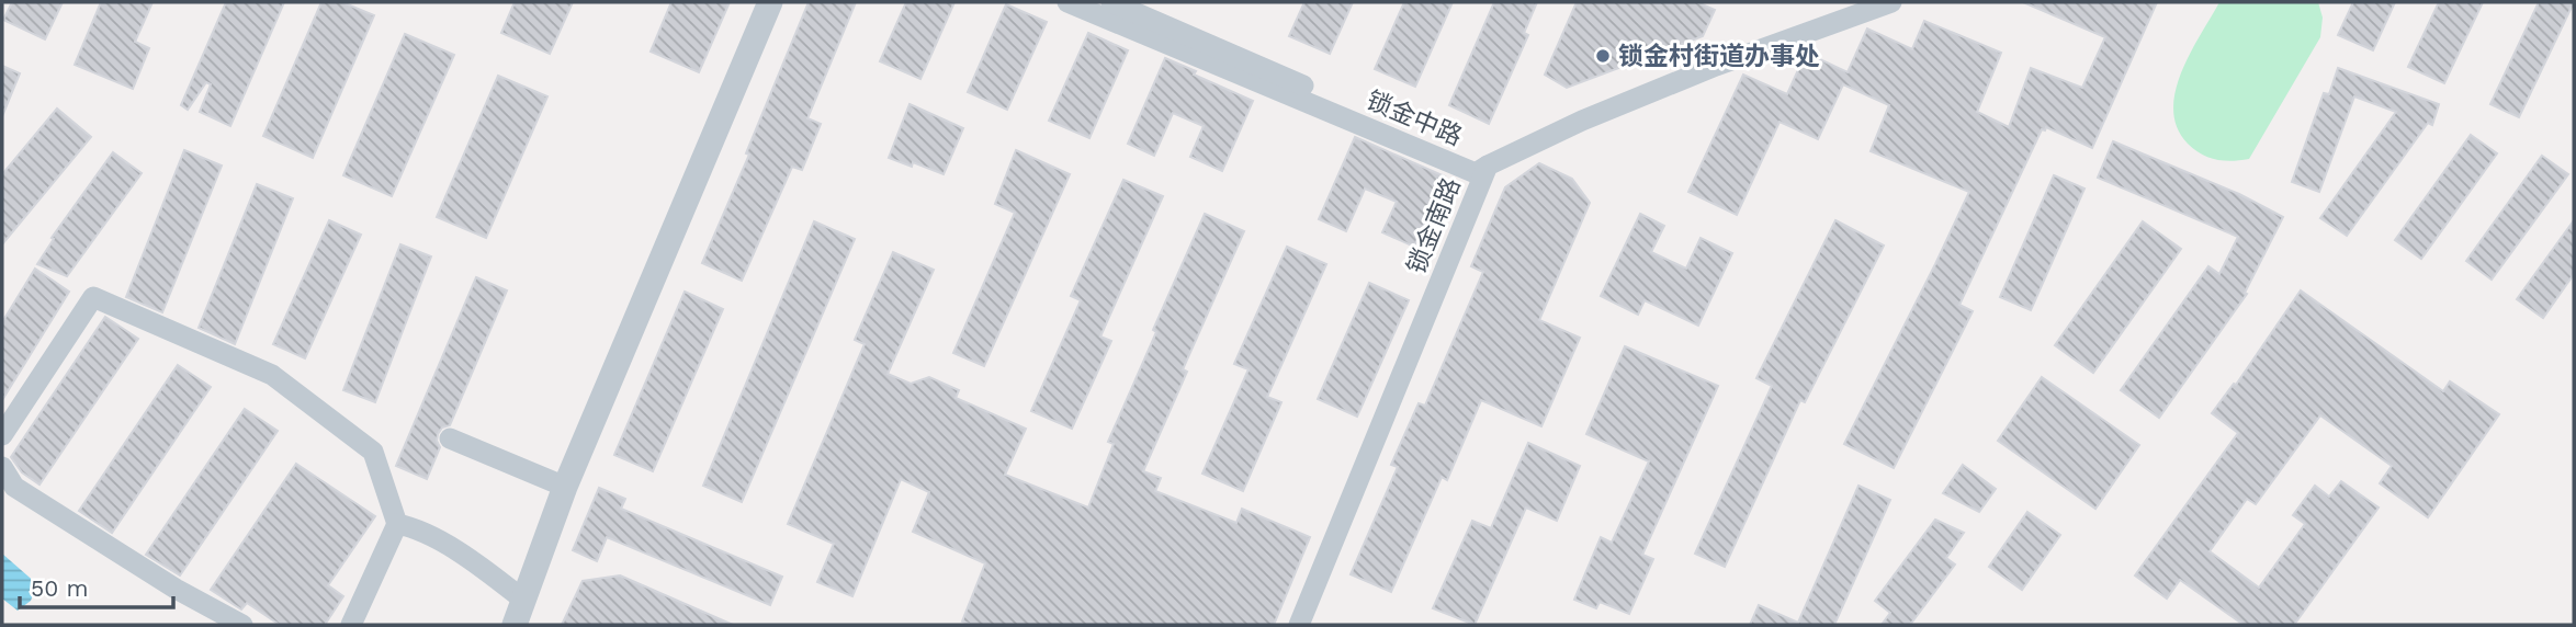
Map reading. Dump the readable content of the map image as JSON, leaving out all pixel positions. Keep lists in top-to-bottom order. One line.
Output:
{"streets":{"street":["锁金中路","锁金南路"]},"crossings":[["锁金中路","锁金南路"]],"places":["锁金村街道办事处"],"scale_bar":"50 m"}
